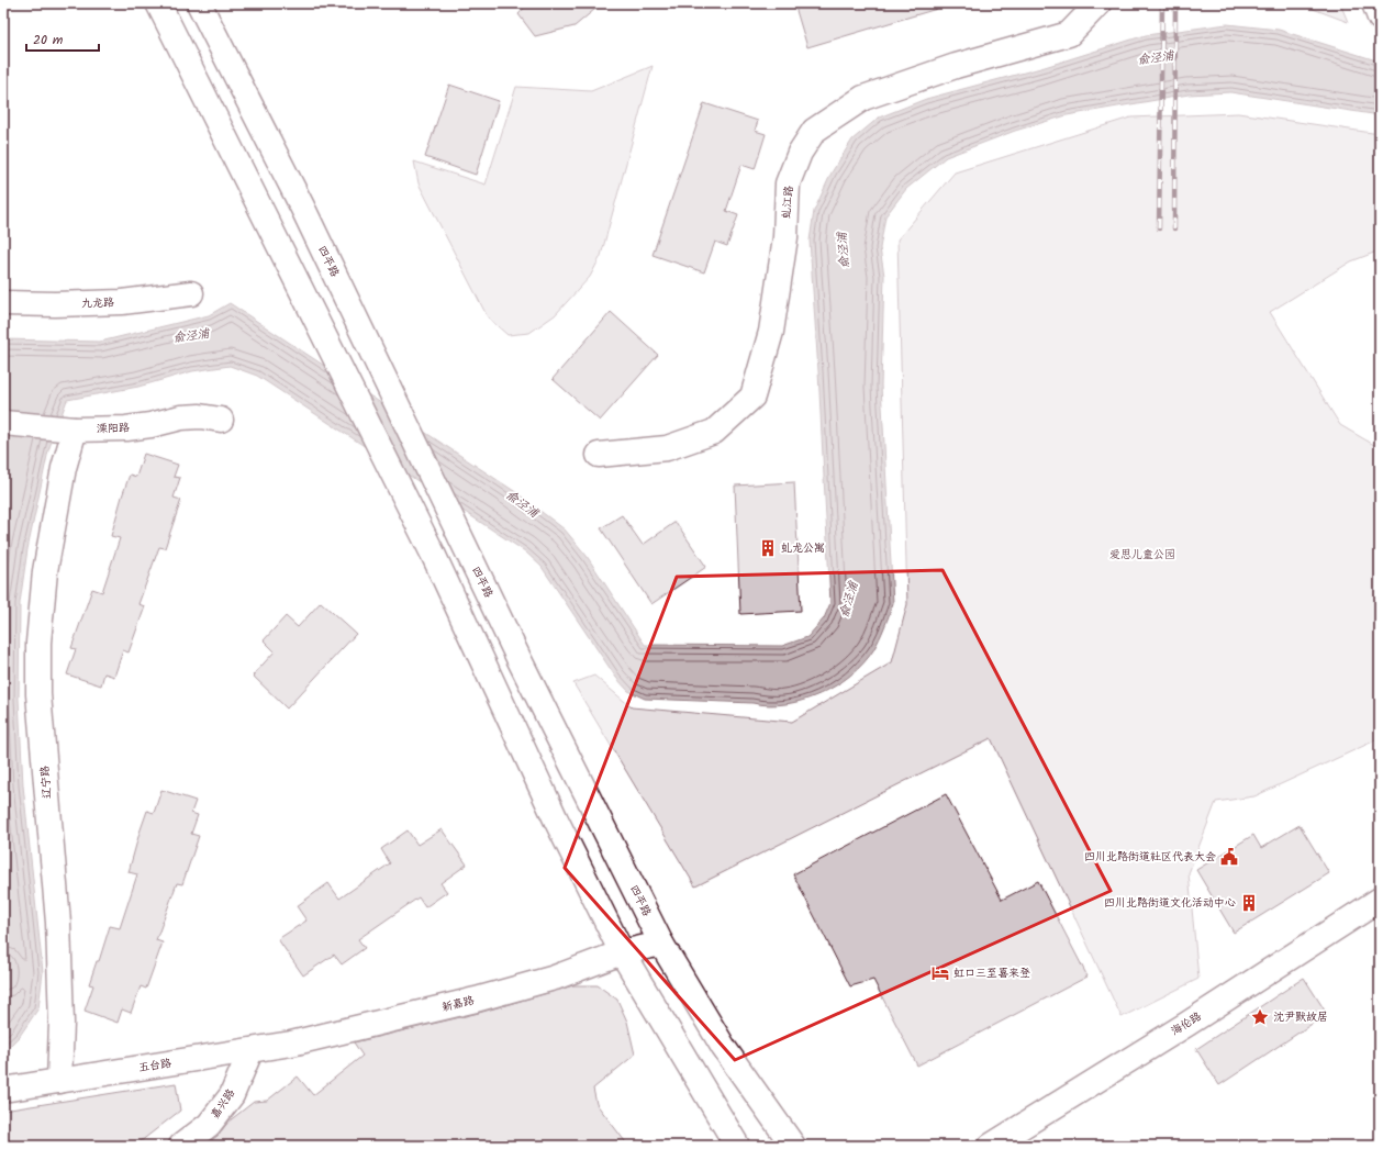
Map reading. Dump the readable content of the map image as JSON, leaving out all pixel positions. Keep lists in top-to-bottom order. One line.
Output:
{"streets":{"street":["虬江路","四平路","九龙路","溧阳路","辽宁路","新嘉路","海伦路","五台路","嘉兴路"]},"crossings":[["四平路","新嘉路"],["溧阳路","辽宁路"],["辽宁路","五台路"],["新嘉路","五台路"],["新嘉路","嘉兴路"],["五台路","嘉兴路"]],"water":["俞泾浦"],"parks":["爱思儿童公园"],"places":{"building":["虬龙公寓","四川北路街道文化活动中心"],"public building":["四川北路街道社区代表大会"],"hotel":["虹口三至喜来登"],"place":["沈尹默故居"]},"scale_bar":"20 m"}
